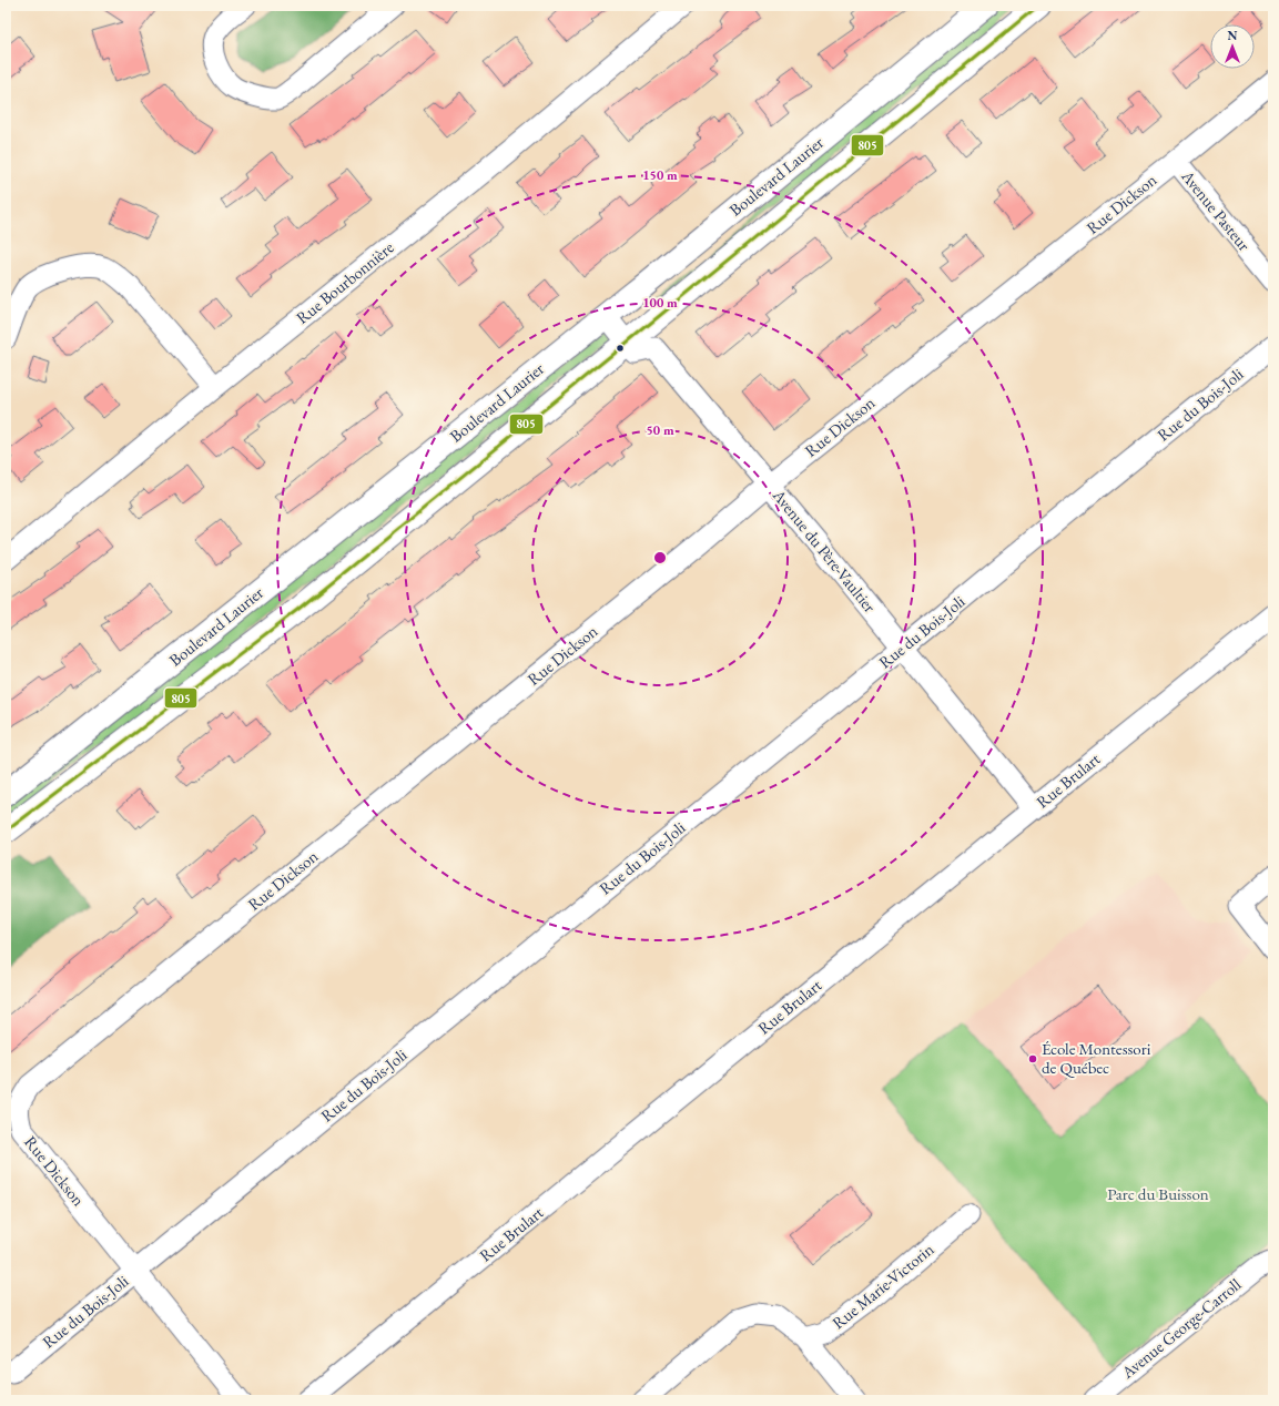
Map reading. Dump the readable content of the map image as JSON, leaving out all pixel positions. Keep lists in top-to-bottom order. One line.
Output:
{"streets":{"main road":["Boulevard Laurier"],"street":["Rue Dickson","Avenue Pasteur","Rue Bourbonnière","Rue du Bois-Joli","Avenue du Père-Vaultier","Rue Brulart","Rue Marie-Victorin","Avenue George-Carroll"]},"crossings":[["Boulevard Laurier","Avenue du Père-Vaultier"],["Rue Dickson","Avenue Pasteur"],["Rue Dickson","Rue du Bois-Joli"],["Rue Dickson","Avenue du Père-Vaultier"],["Rue du Bois-Joli","Avenue du Père-Vaultier"],["Avenue du Père-Vaultier","Rue Brulart"]],"parks":["Parc du Buisson"],"places":["École Montessori de Québec"],"lines":["transit line 805"],"north":"top","rings":["150 m","100 m","50 m"]}
